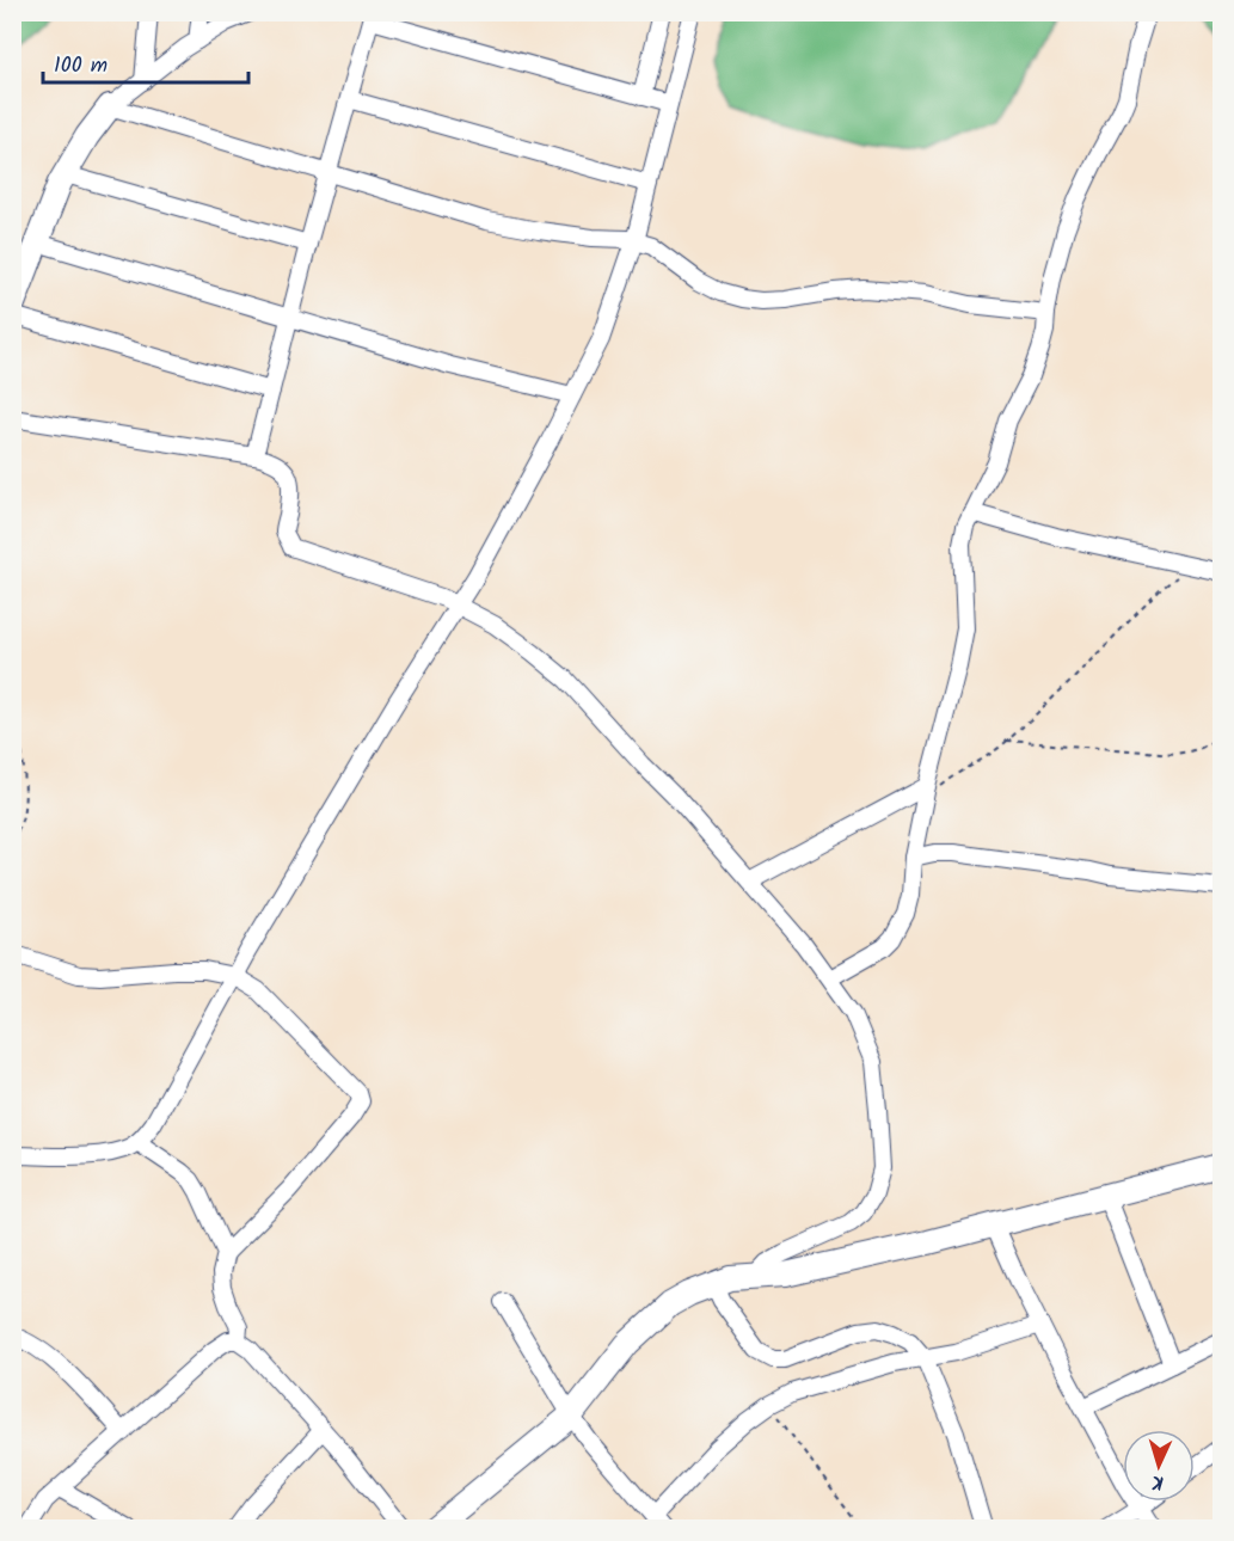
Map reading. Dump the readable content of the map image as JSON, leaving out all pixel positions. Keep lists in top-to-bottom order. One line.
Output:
{"scale_bar":"100 m","north":"bottom"}
